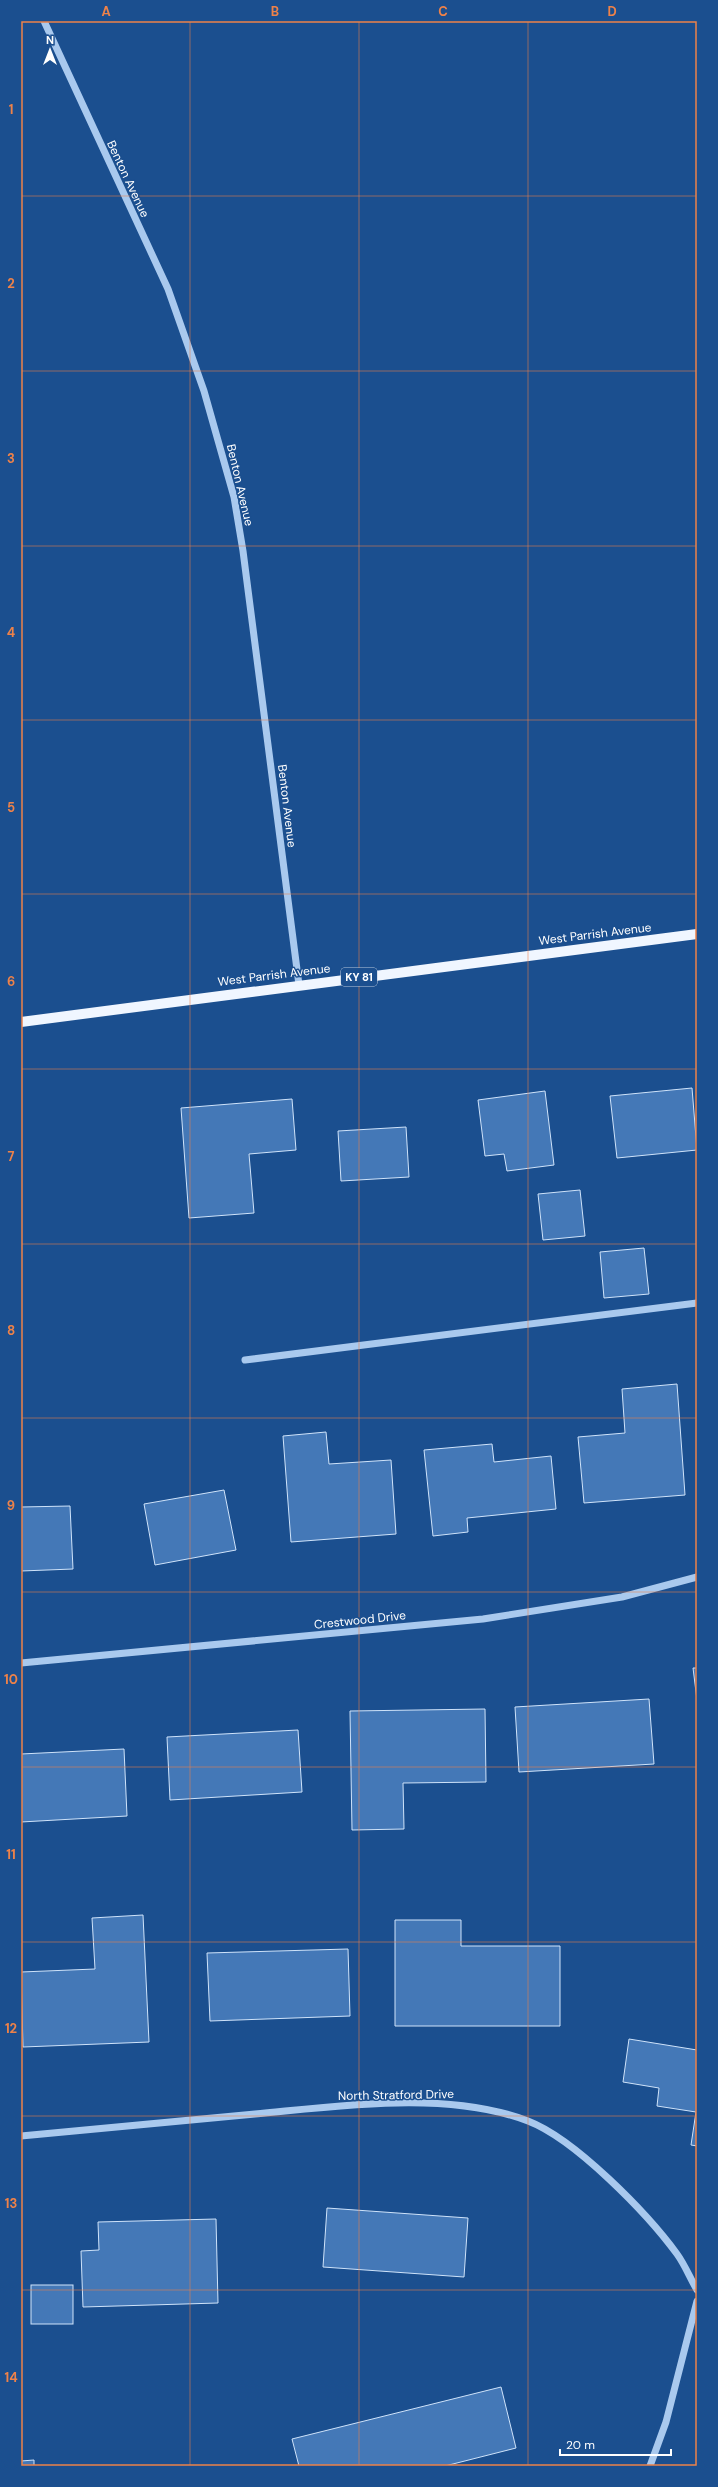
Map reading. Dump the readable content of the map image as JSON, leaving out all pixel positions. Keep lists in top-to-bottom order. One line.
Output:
{"streets":{"main road":["West Parrish Avenue","KY 81"],"street":["Benton Avenue","Crestwood Drive","North Stratford Drive"]},"crossings":[["Benton Avenue","West Parrish Avenue"]],"scale_bar":"20 m","north":"top","grid":{"columns":["A","B","C","D"],"rows":["1","2","3","4","5","6","7","8","9","10","11","12","13","14"]}}
